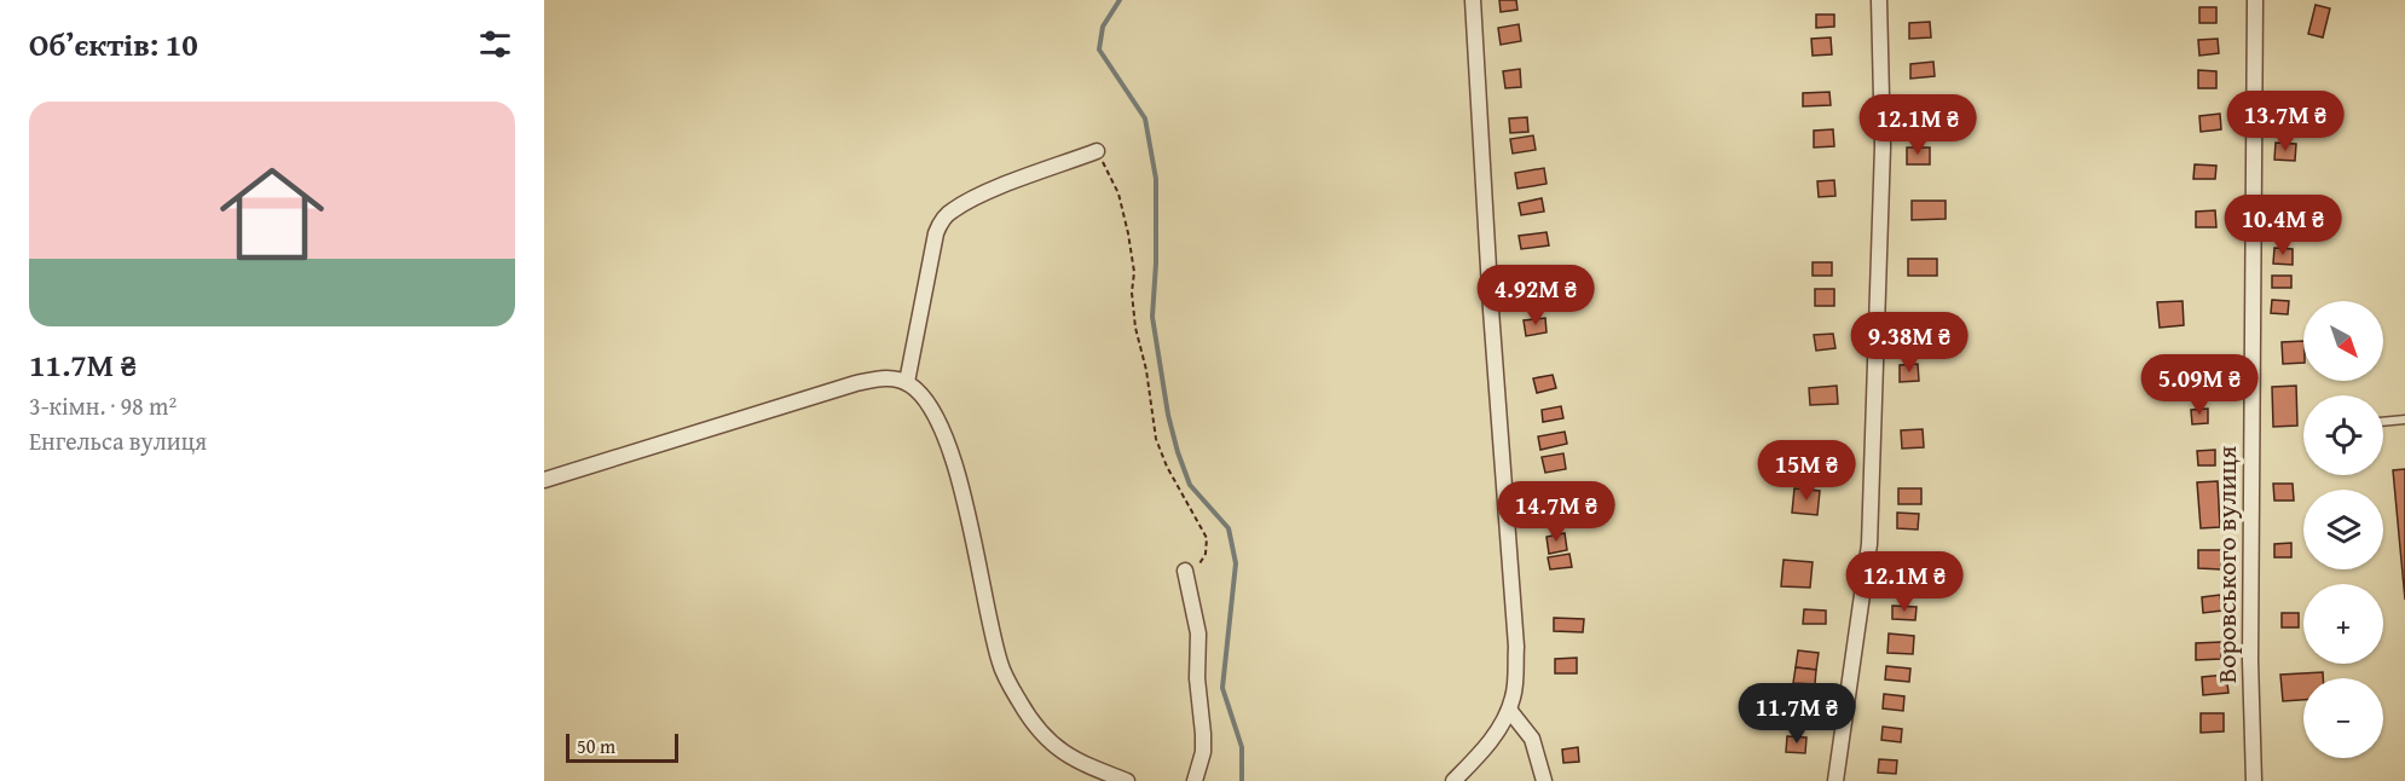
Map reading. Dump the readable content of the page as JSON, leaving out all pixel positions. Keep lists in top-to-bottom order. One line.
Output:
{"streets":{"street":["Воровського вулиця"]},"scale_bar":"50 m","north":"bottom right","page":{"heading":"Об’єктів: 10","list":[{"name":"11.7M ₴","note":"3-кімн. · 98 m² · Енгельса вулиця"}],"price":["13.7M ₴","12.1M ₴","10.4M ₴","4.92M ₴","9.38M ₴","5.09M ₴","15M ₴","14.7M ₴","12.1M ₴","11.7M ₴"],"map_buttons":["+","−"],"scale":"50 m"}}
